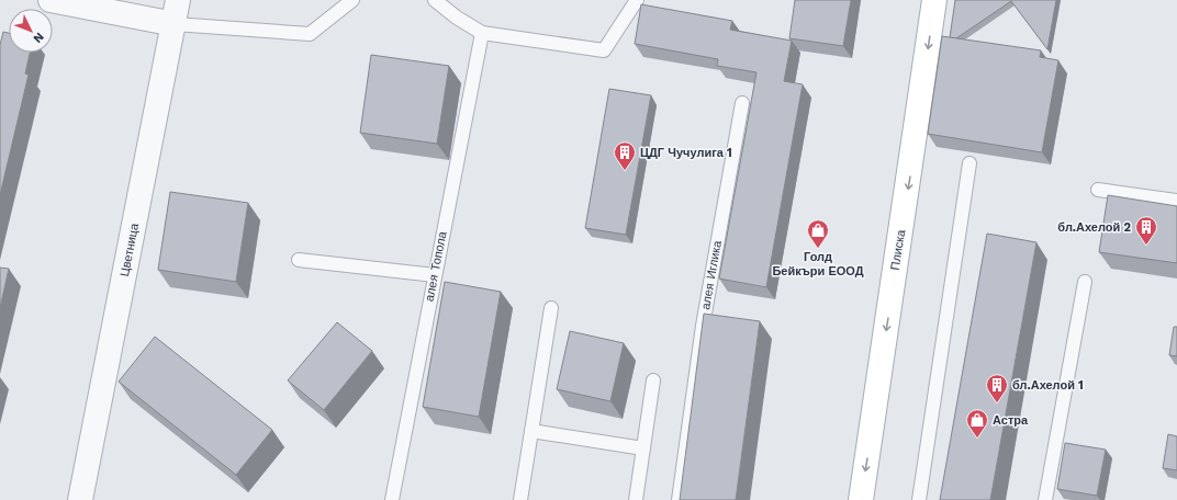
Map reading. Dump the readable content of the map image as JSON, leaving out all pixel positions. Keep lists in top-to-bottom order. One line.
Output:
{"streets":{"main road":["Плиска"],"street":["Цветница"],"lane":["алея Топола","алея Иглика"]},"one_way":["Плиска"],"places":{"building":["ЦДГ Чучулига 1","бл.Ахелой 2","бл.Ахелой 1"],"shop":["Голд Бейкъри ЕООД","Астра"]},"north":"bottom right"}
